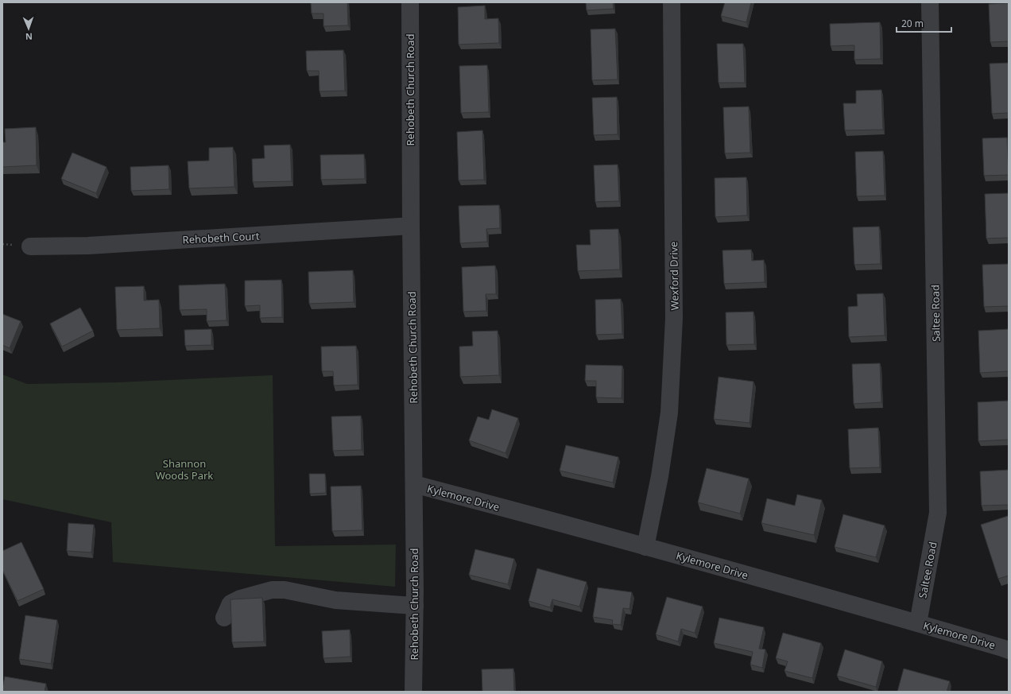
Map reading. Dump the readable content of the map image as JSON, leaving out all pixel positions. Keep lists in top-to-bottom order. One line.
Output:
{"streets":{"street":["Rehobeth Church Road","Rehobeth Court","Wexford Drive","Saltee Road","Kylemore Drive"]},"crossings":[["Rehobeth Church Road","Rehobeth Court"],["Rehobeth Church Road","Kylemore Drive"],["Wexford Drive","Kylemore Drive"],["Saltee Road","Kylemore Drive"]],"parks":["Shannon Woods Park"],"scale_bar":"20 m","north":"bottom"}
